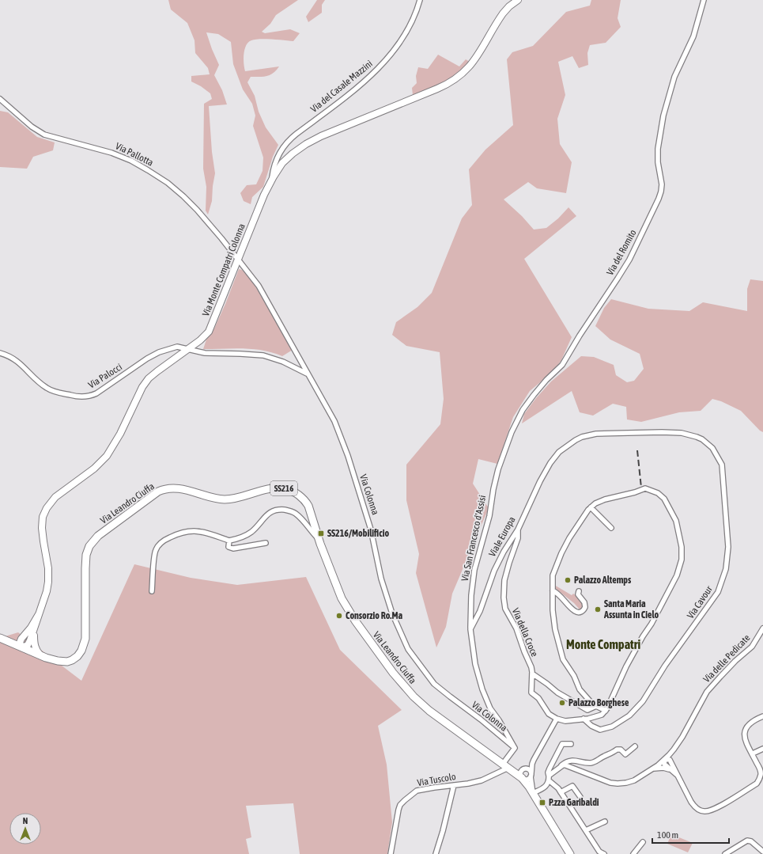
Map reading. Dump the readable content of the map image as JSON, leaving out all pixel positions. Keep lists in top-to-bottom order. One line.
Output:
{"streets":{"main road":["SS216","Via Leandro Ciuffa"],"street":["Via del Casale Mazzini","Via Pallotta","Via del Romito","Via Monte Compatri Colonna","Via Palocci","Via Colonna","Viale Europa","Via San Francesco d'Assisi","Via Cavour","Via della Croce","Via delle Pedicate","Via Tuscolo"]},"crossings":[["Via del Casale Mazzini","Via Monte Compatri Colonna"],["Via Pallotta","Via Monte Compatri Colonna"],["Via Pallotta","Via Colonna"],["Via del Romito","Via San Francesco d'Assisi"],["Via Monte Compatri Colonna","Via Palocci"],["Via Monte Compatri Colonna","SS216"],["Via Monte Compatri Colonna","Via Colonna"],["Via Monte Compatri Colonna","Via Leandro Ciuffa"],["Via Palocci","Via Colonna"],["SS216","Via Leandro Ciuffa"],["SS216","Via Tuscolo"],["Via Leandro Ciuffa","Via Tuscolo"],["Viale Europa","Via San Francesco d'Assisi"],["Viale Europa","Via Cavour"],["Viale Europa","Via della Croce"]],"districts":["Monte Compatri"],"places":{"transit":["SS216/Mobilificio","P.zza Garibaldi"],"other":["Palazzo Altemps","Santa Maria Assunta in Cielo","Consorzio Ro.Ma","Palazzo Borghese"]},"scale_bar":"100 m","north":"top"}
